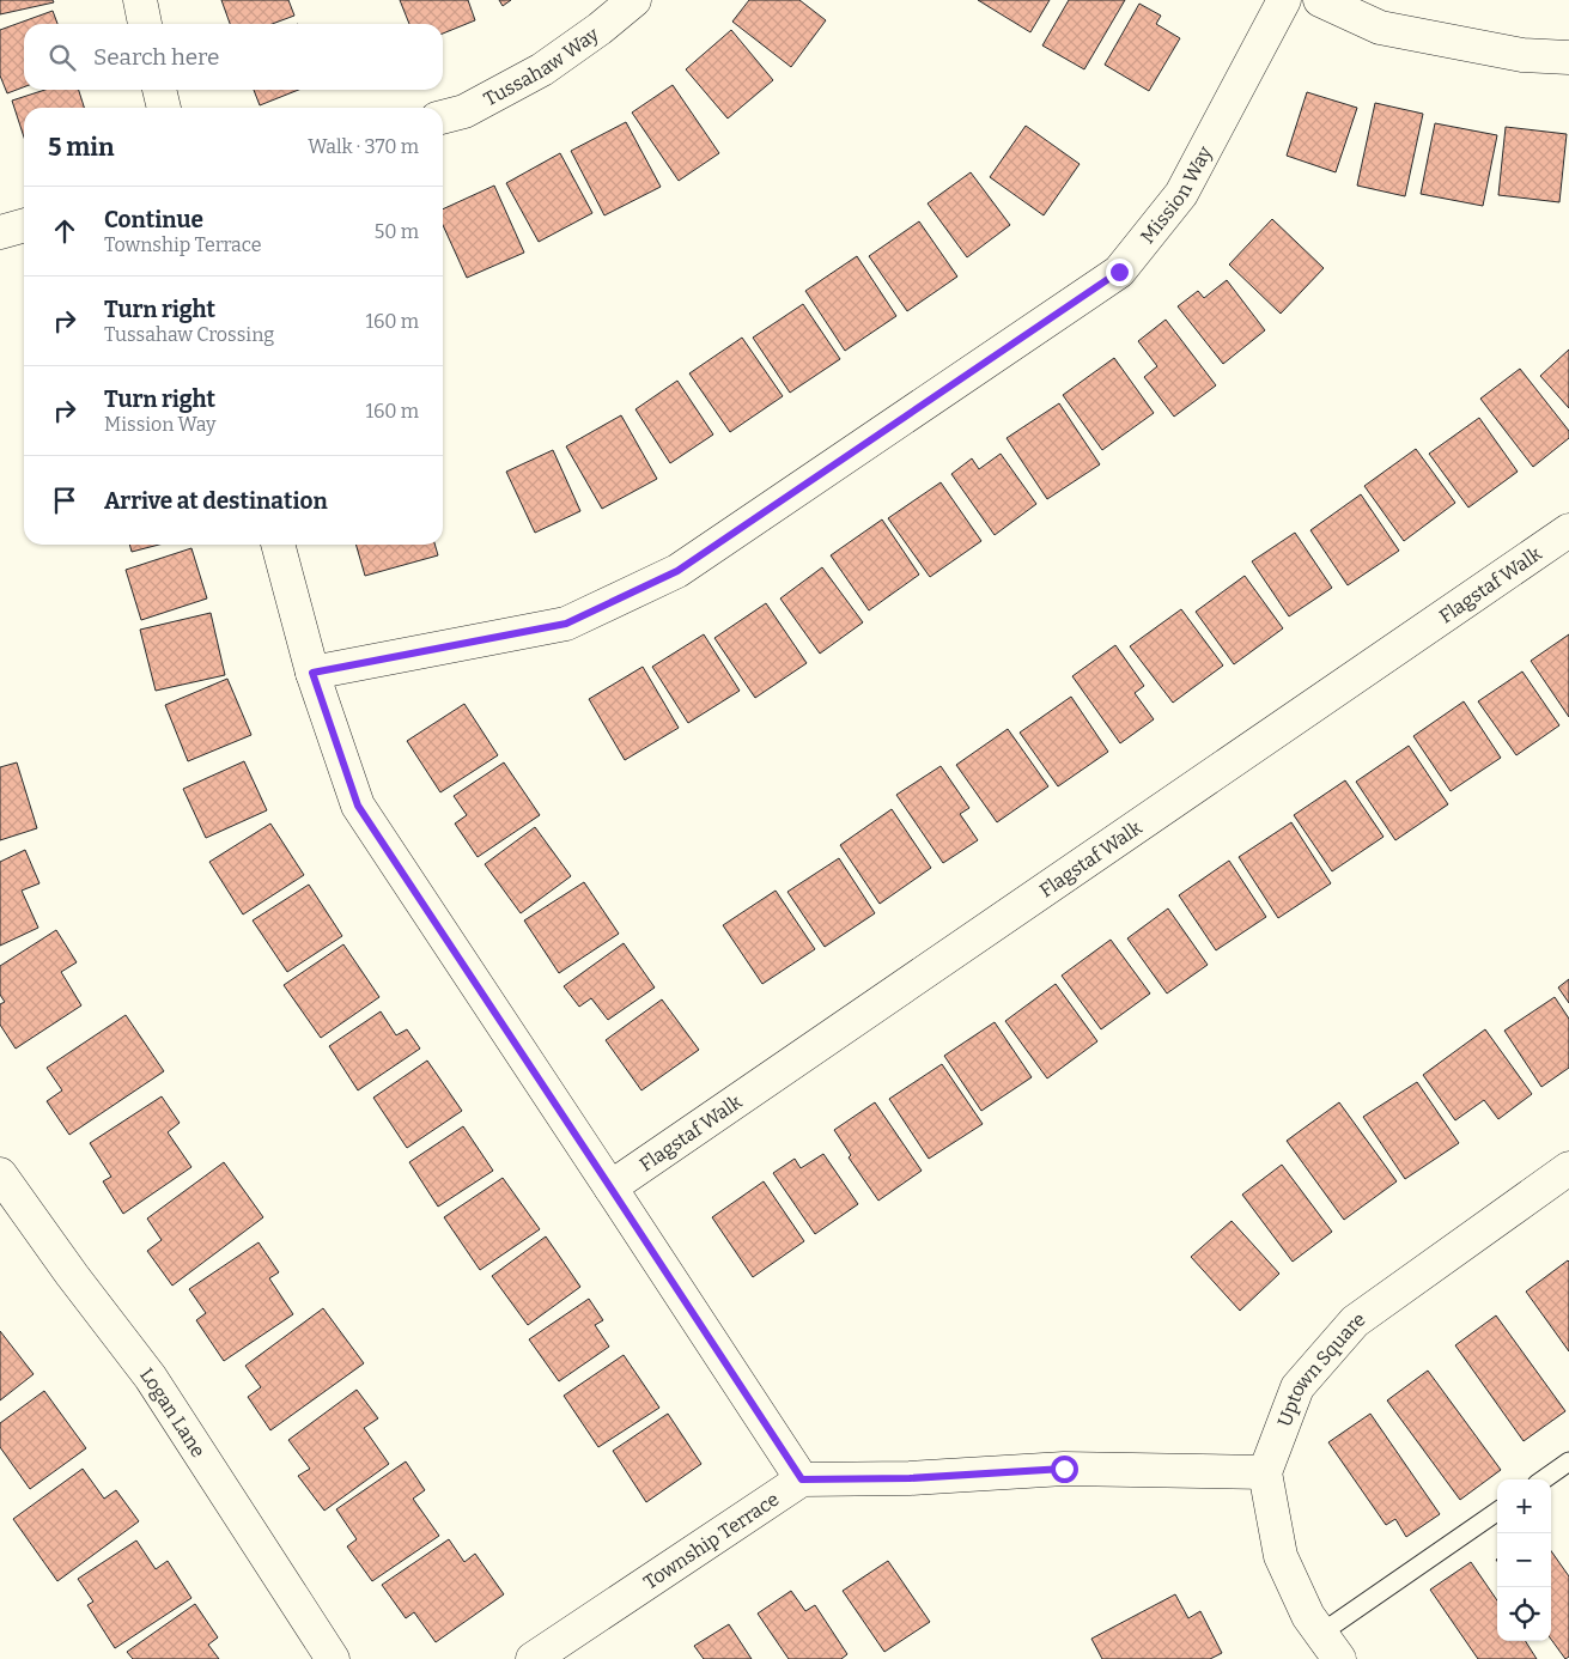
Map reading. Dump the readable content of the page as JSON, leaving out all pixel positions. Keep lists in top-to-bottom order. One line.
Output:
{"streets":{"street":["Tussahaw Way","Mission Way","Flagstaf Walk","Uptown Square","Logan Lane","Township Terrace"]},"page":{"search":"Search here","heading":["5 min","Walk · 370 m"],"list":[["Continue","Township Terrace","50 m"],["Turn right","Tussahaw Crossing","160 m"],["Turn right","Mission Way","160 m"],"Arrive at destination"],"map_buttons":["+","−"]}}
